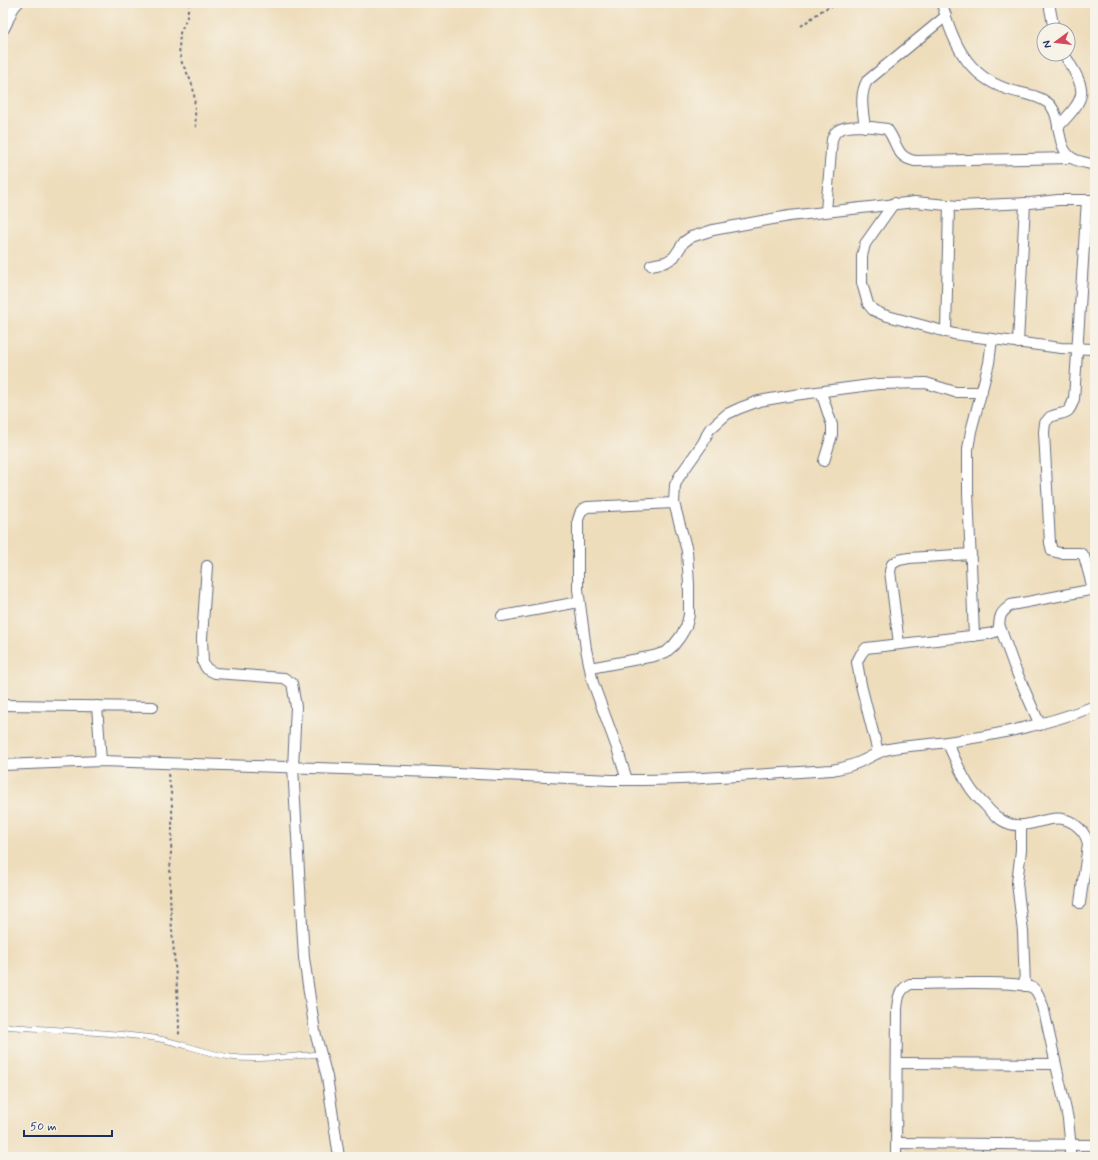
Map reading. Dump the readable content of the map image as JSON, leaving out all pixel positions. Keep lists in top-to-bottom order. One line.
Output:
{"scale_bar":"50 m","north":"left"}
